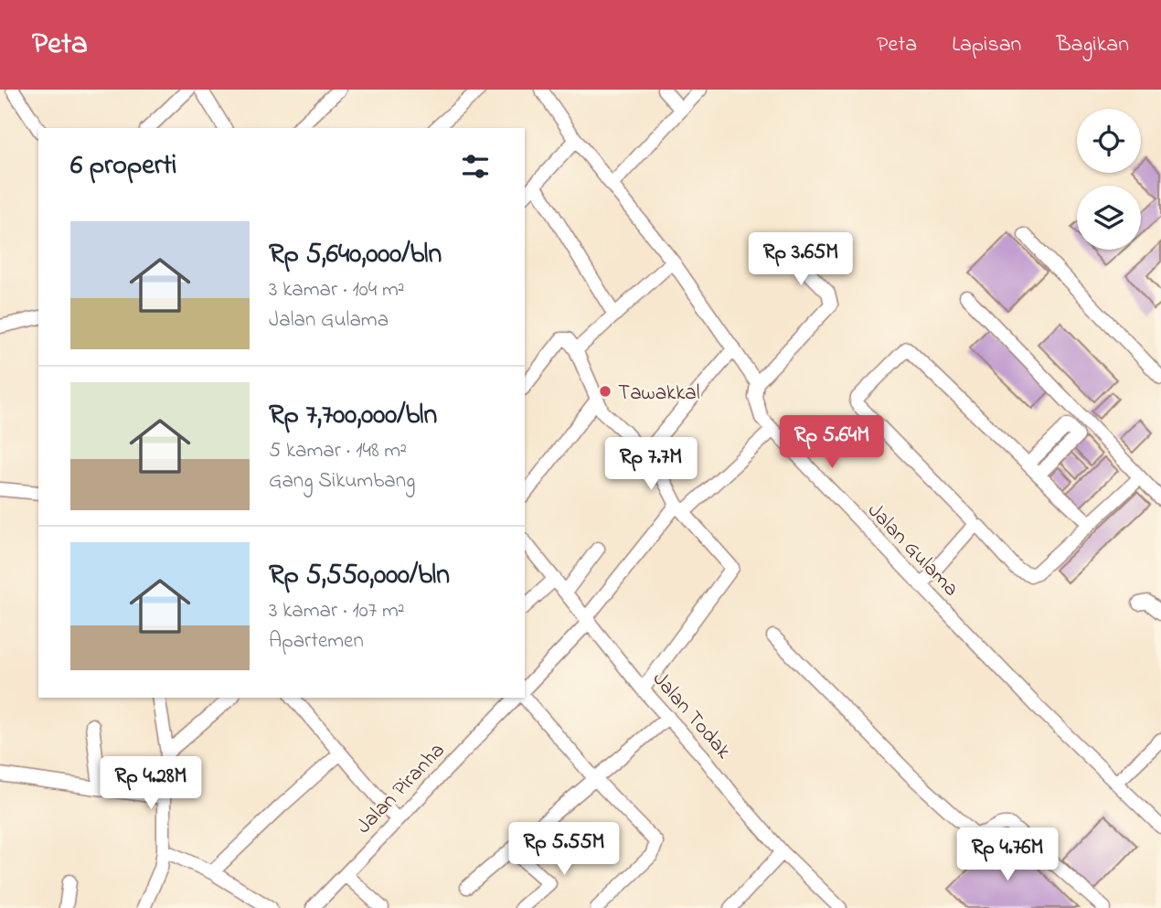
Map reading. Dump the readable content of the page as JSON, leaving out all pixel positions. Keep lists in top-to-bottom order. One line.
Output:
{"streets":{"street":["Jalan Gulama","Jalan Todak","Jalan Piranha"]},"places":["Tawakkal"],"page":{"header":"Peta","nav":["Peta","Lapisan","Bagikan"],"heading":"6 properti","list":[{"name":"Rp 5,640,000/bln","note":"3 kamar · 104 m² · Jalan Gulama"},{"name":"Rp 7,700,000/bln","note":"5 kamar · 148 m² · Gang Sikumbang"},{"name":"Rp 5,550,000/bln","note":"3 kamar · 107 m² · Apartemen"}],"price":["Rp 3.65M","Rp 5.64M","Rp 7.7M","Rp 4.28M","Rp 5.55M","Rp 4.76M"]}}
